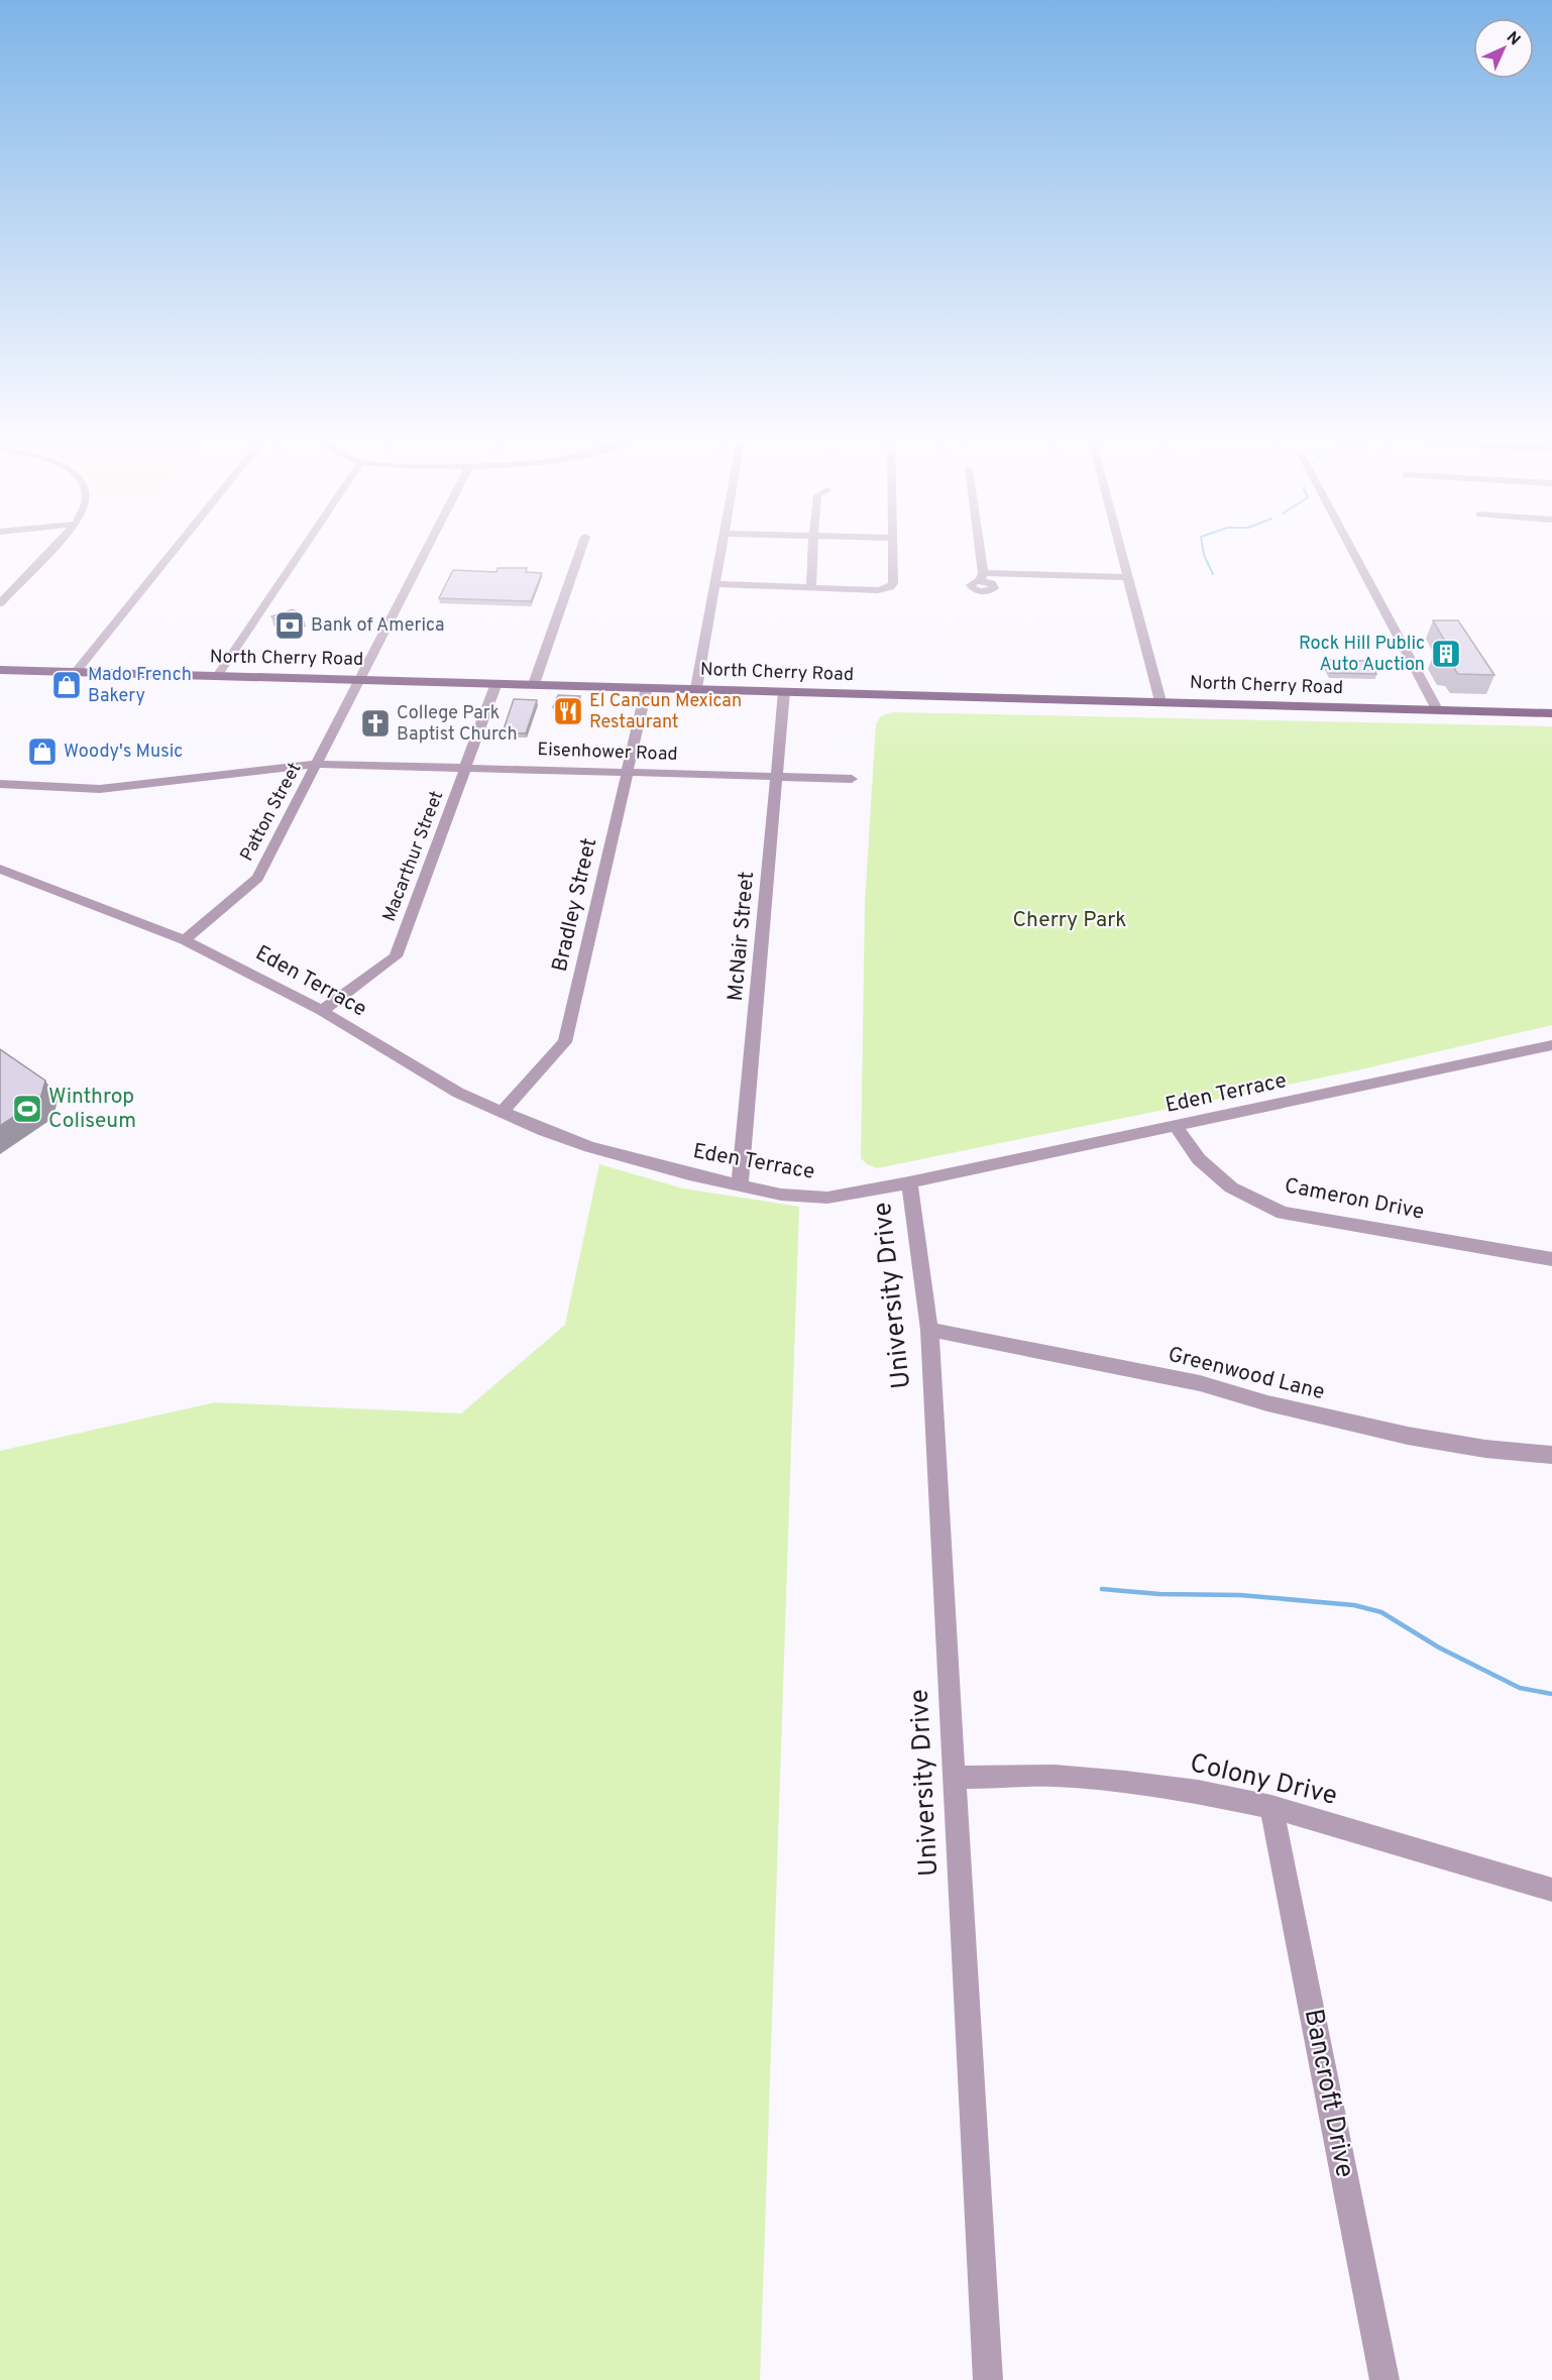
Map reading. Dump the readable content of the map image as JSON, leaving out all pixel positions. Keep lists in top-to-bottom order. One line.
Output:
{"streets":{"main road":["North Cherry Road"],"street":["Eisenhower Road","Patton Street","Macarthur Street","Bradley Street","McNair Street","Eden Terrace","Cameron Drive","University Drive","Greenwood Lane","Colony Drive","Bancroft Drive"]},"crossings":[["North Cherry Road","Patton Street"],["North Cherry Road","Macarthur Street"],["North Cherry Road","Bradley Street"],["North Cherry Road","McNair Street"],["Eisenhower Road","Patton Street"],["Eisenhower Road","Macarthur Street"],["Eisenhower Road","Bradley Street"],["Eisenhower Road","McNair Street"],["Patton Street","Eden Terrace"],["Macarthur Street","Eden Terrace"],["Bradley Street","Eden Terrace"],["McNair Street","Eden Terrace"],["Eden Terrace","Cameron Drive"],["Eden Terrace","University Drive"],["University Drive","Greenwood Lane"],["University Drive","Colony Drive"],["Colony Drive","Bancroft Drive"]],"parks":["Cherry Park"],"places":{"bank":["Bank of America"],"building":["Rock Hill Public Auto Auction"],"shop":["Mado French Bakery","Woody's Music"],"restaurant":["El Cancun Mexican Restaurant"],"church":["College Park Baptist Church"],"sports":["Winthrop Coliseum"]},"north":"top right"}
